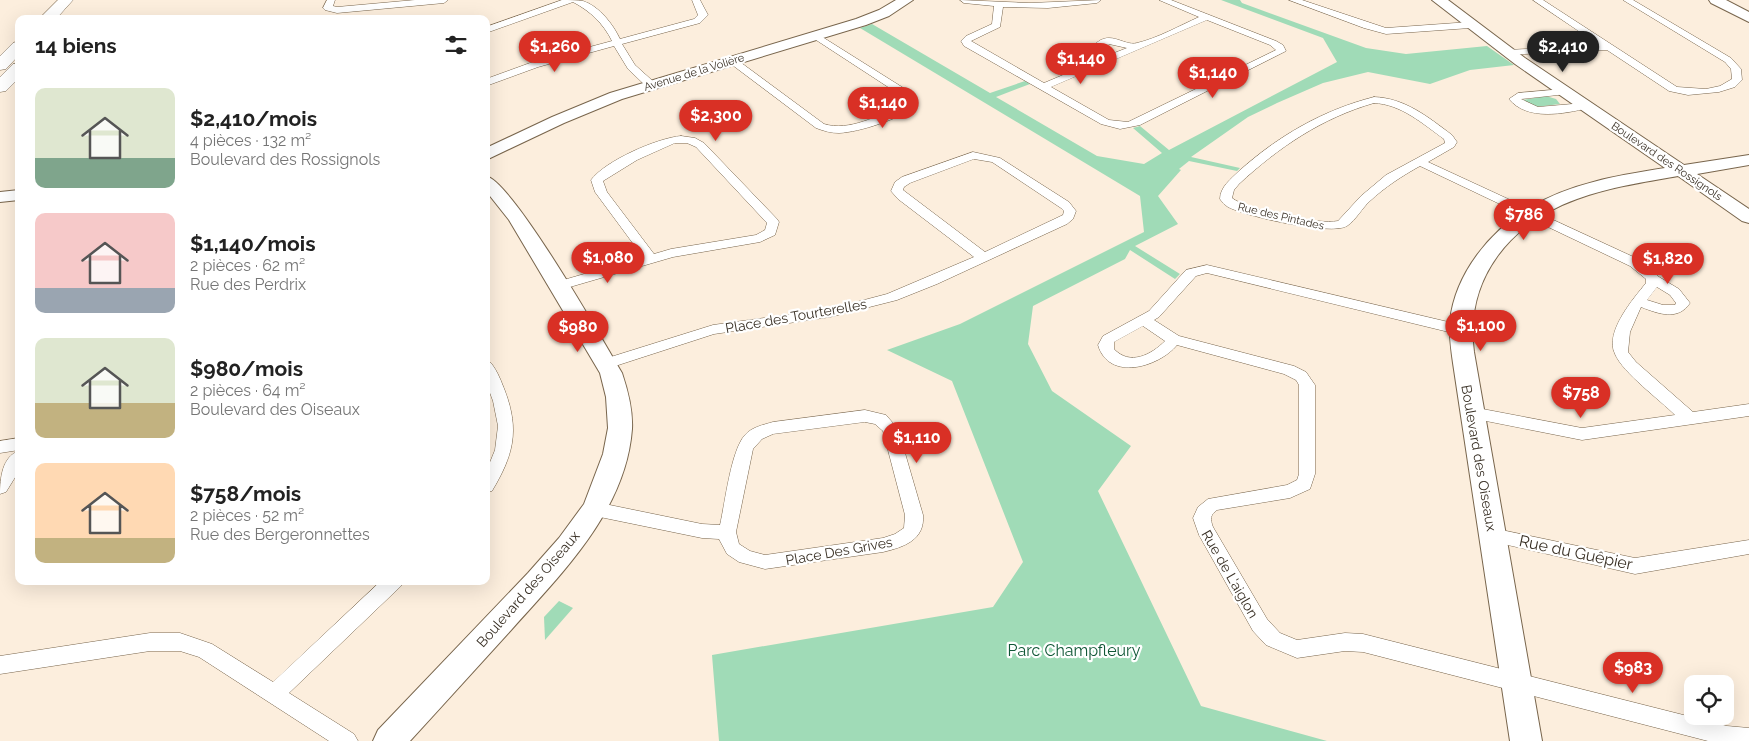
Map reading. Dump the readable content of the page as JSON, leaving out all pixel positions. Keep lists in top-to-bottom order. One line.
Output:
{"streets":{"street":["Avenue de la Volière","Boulevard des Rossignols","Rue des Pintades","Place des Tourterelles","Boulevard des Oiseaux","Place Des Grives","Rue du Guêpier","Rue de L'aiglon"]},"crossings":[["Boulevard des Rossignols","Boulevard des Oiseaux"],["Place des Tourterelles","Boulevard des Oiseaux"],["Boulevard des Oiseaux","Rue du Guêpier"],["Boulevard des Oiseaux","Rue de L'aiglon"]],"parks":["Parc Champfleury"],"page":{"heading":"14 biens","price":["$1,260","$2,410","$1,140","$1,140","$1,140","$2,300","$786","$1,080","$1,820","$1,100","$980","$758","$1,110","$983"],"list":[{"name":"$2,410/mois","note":"4 pièces · 132 m² · Boulevard des Rossignols"},{"name":"$1,140/mois","note":"2 pièces · 62 m² · Rue des Perdrix"},{"name":"$980/mois","note":"2 pièces · 64 m² · Boulevard des Oiseaux"},{"name":"$758/mois","note":"2 pièces · 52 m² · Rue des Bergeronnettes"}]}}
